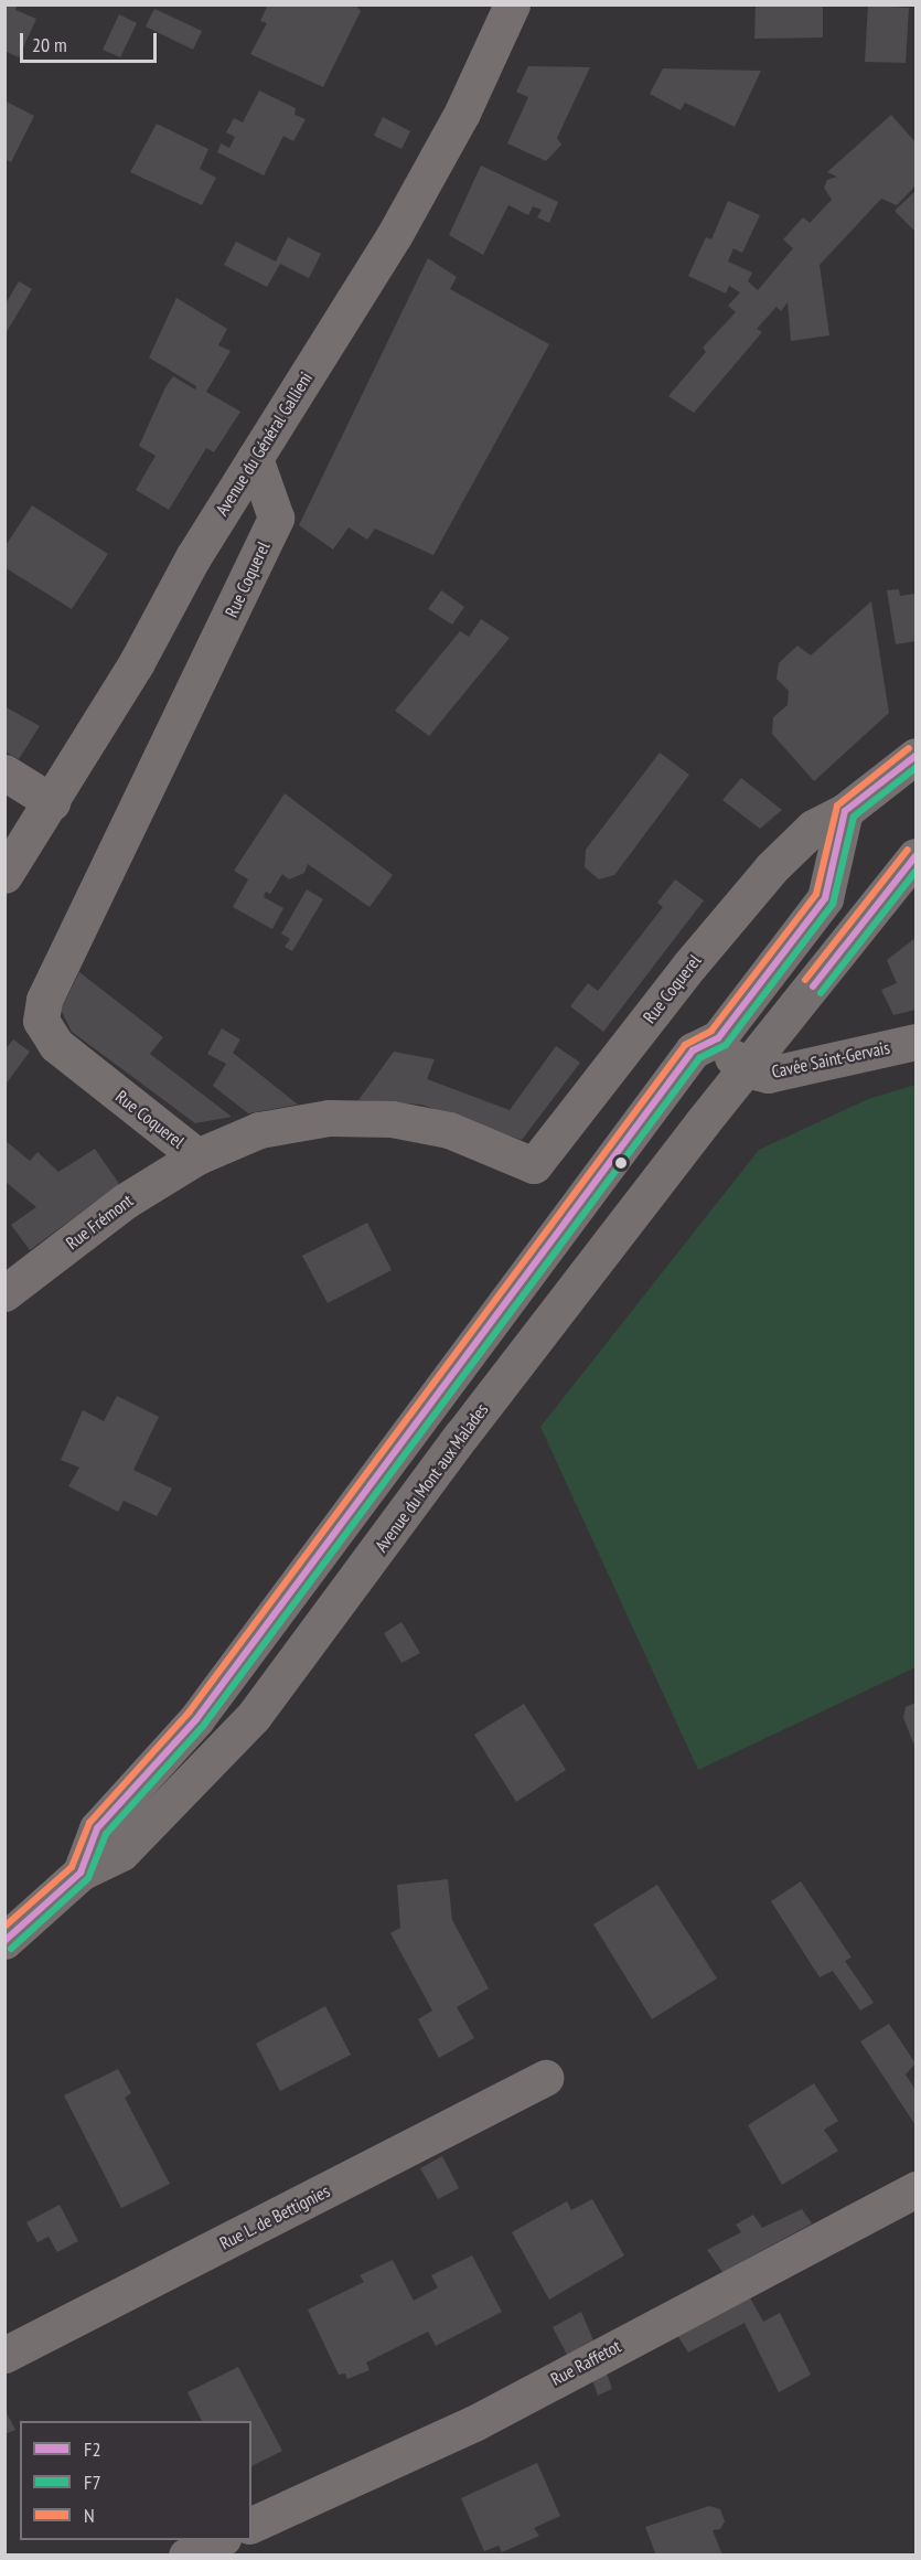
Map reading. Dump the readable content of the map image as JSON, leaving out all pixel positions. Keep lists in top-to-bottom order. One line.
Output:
{"streets":{"street":["Avenue du Général Gallieni","Rue Coquerel","Cavée Saint-Gervais","Rue Frémont","Avenue du Mont aux Malades","Rue L. de Bettignies","Rue Raffetot"]},"crossings":[["Avenue du Général Gallieni","Rue Coquerel"],["Rue Coquerel","Rue Frémont"],["Cavée Saint-Gervais","Avenue du Mont aux Malades"]],"lines":["transit line N","transit line F2","transit line F7"],"legend":["F2","F7","N"],"scale_bar":"20 m"}
